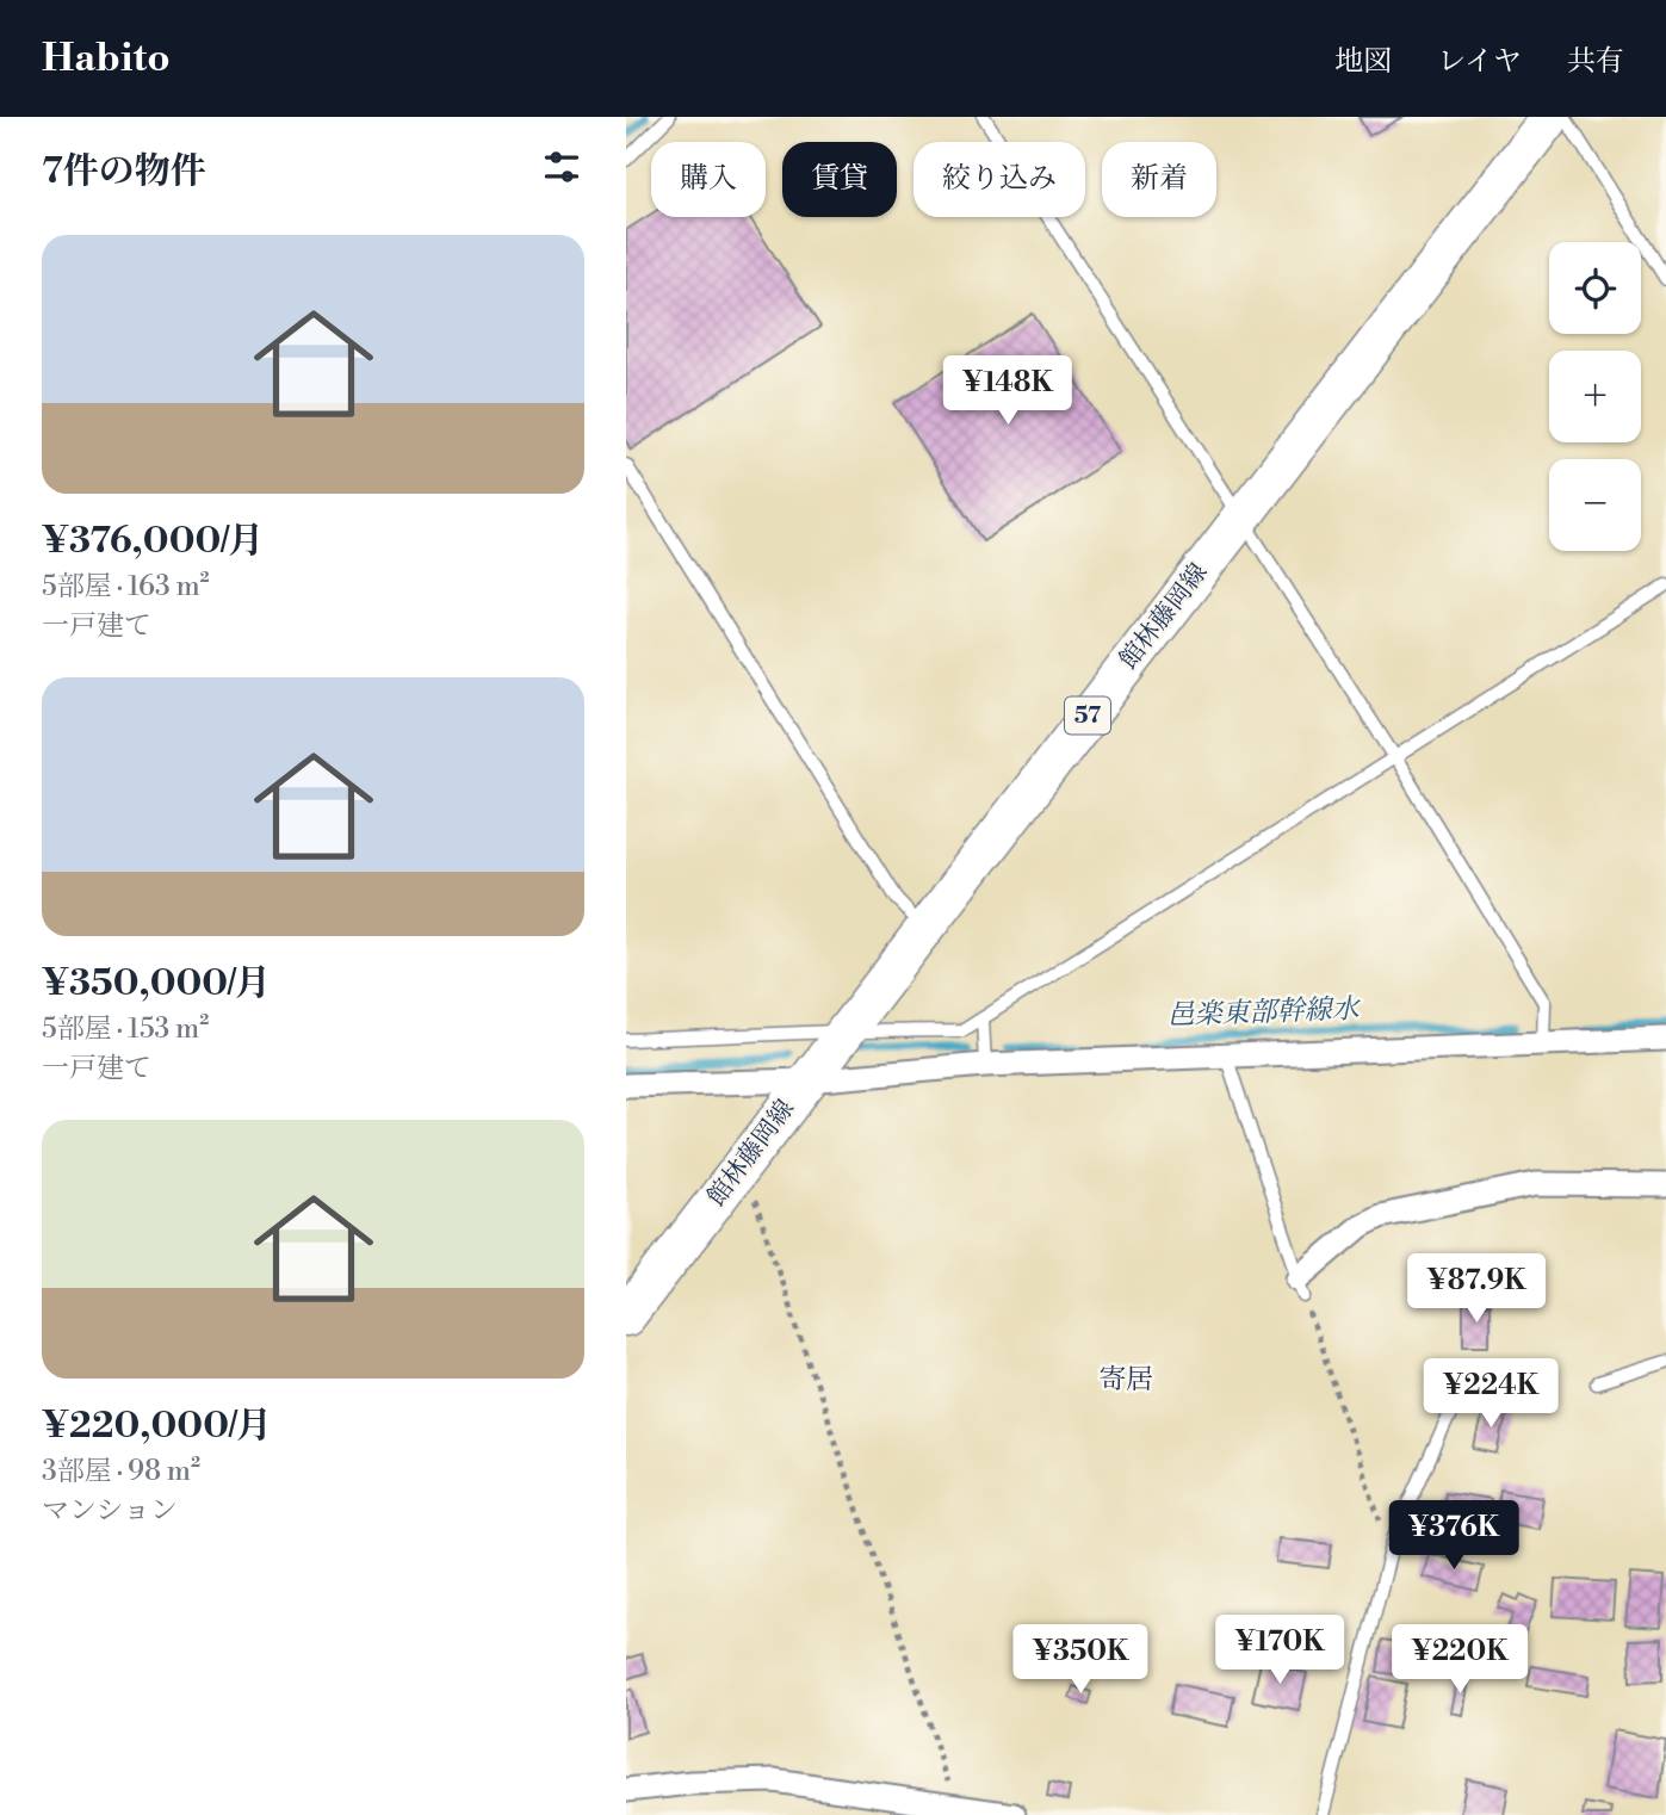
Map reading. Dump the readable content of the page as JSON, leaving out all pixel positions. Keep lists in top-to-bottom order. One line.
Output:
{"streets":{"main road":["館林藤岡線","57"]},"districts":["寄居"],"water":["邑楽東部幹線水"],"page":{"header":"Habito","nav":["地図","レイヤ","共有"],"heading":"7件の物件","chip":["購入","賃貸","絞り込み","新着"],"list":[{"name":"¥376,000/月","note":"5部屋 · 163 m² · 一戸建て"},{"name":"¥350,000/月","note":"5部屋 · 153 m² · 一戸建て"},{"name":"¥220,000/月","note":"3部屋 · 98 m² · マンション"}],"map_buttons":["+","−"],"price":["¥148K","¥87.9K","¥224K","¥376K","¥170K","¥350K","¥220K"]}}
